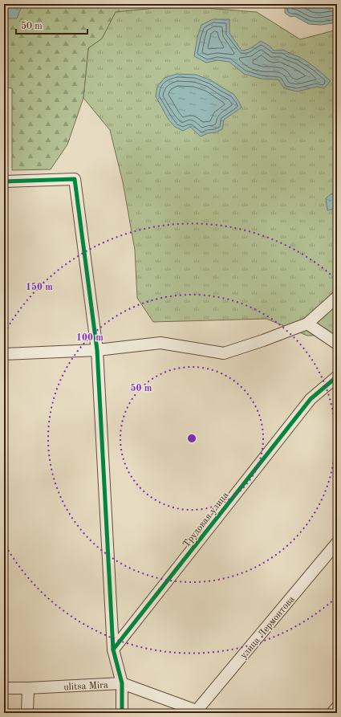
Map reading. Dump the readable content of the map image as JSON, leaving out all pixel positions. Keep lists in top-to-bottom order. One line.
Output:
{"streets":{"street":["Трудовая улица","улица Лермонтова","ulitsa Mira"]},"crossings":[["улица Лермонтова","ulitsa Mira"]],"scale_bar":"50 m","rings":["150 m","100 m","50 m"]}
